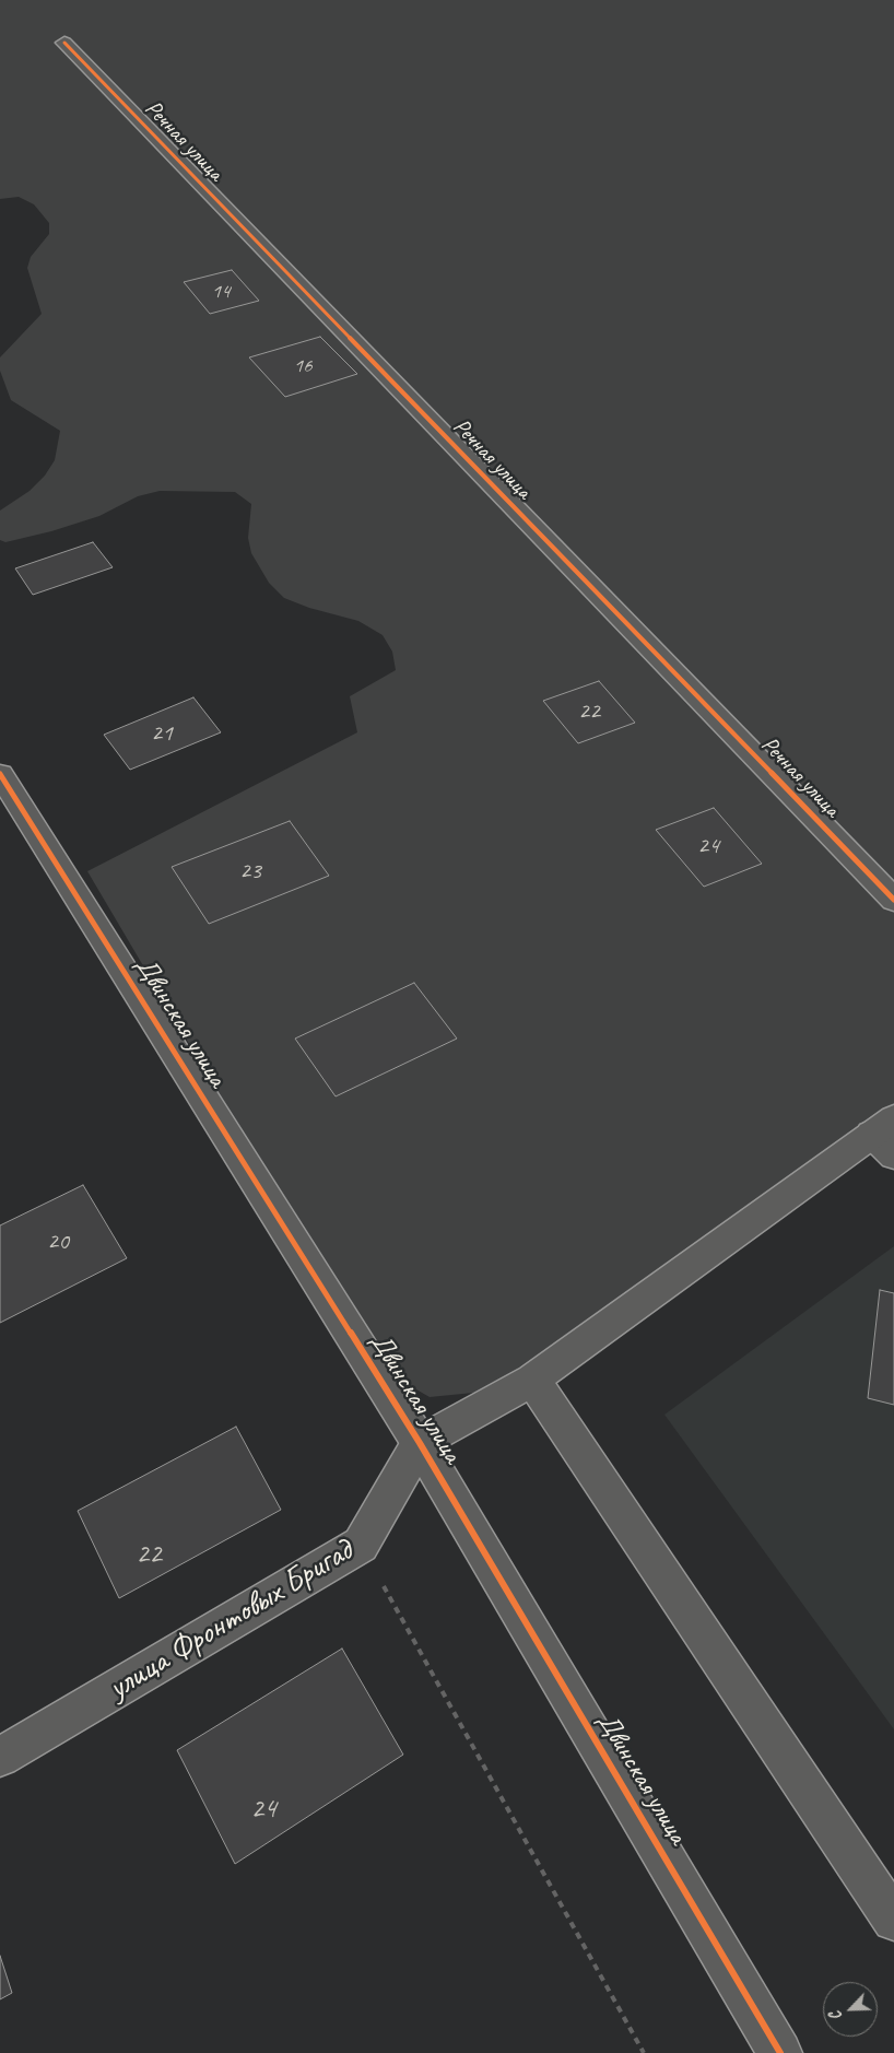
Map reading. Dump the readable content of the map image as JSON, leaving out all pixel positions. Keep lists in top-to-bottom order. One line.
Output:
{"streets":{"street":["Речная улица","Двинская улица","улица Фронтовых Бригад"]},"crossings":[["Двинская улица","улица Фронтовых Бригад"]],"house_numbers":["14","16","22","21","24","23","20","22","24"],"north":"bottom left"}
